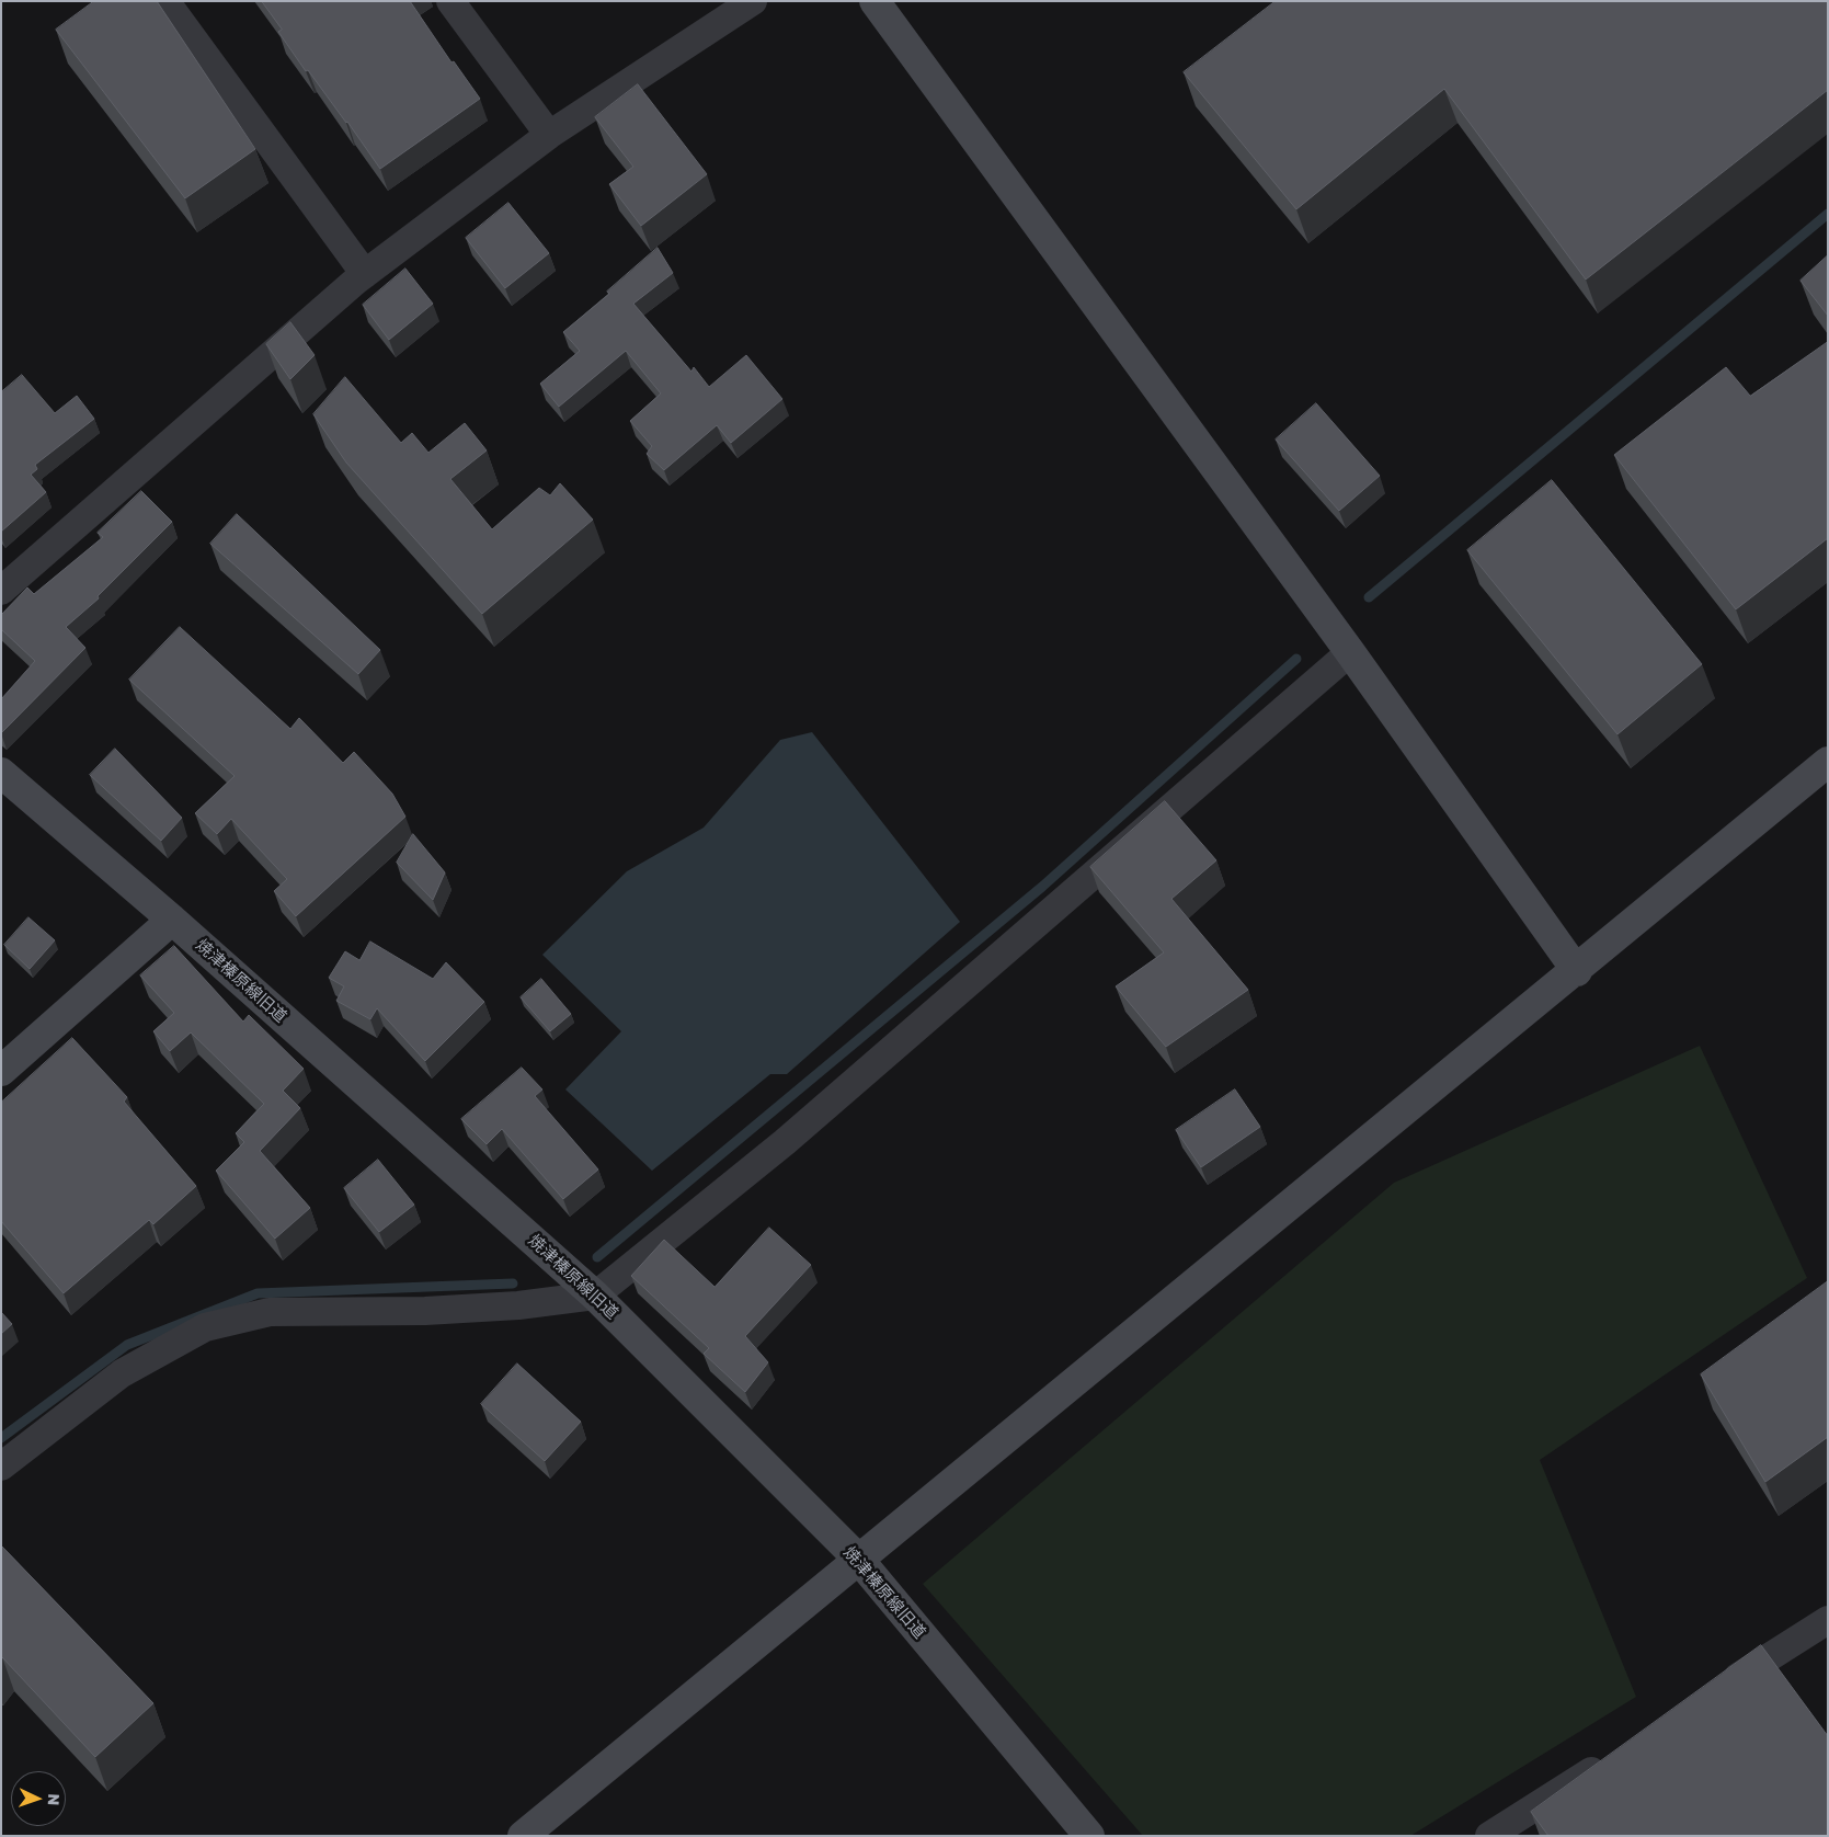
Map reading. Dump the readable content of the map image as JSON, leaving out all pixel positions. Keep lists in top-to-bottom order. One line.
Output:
{"streets":{"street":["焼津榛原線旧道"]},"north":"right"}
